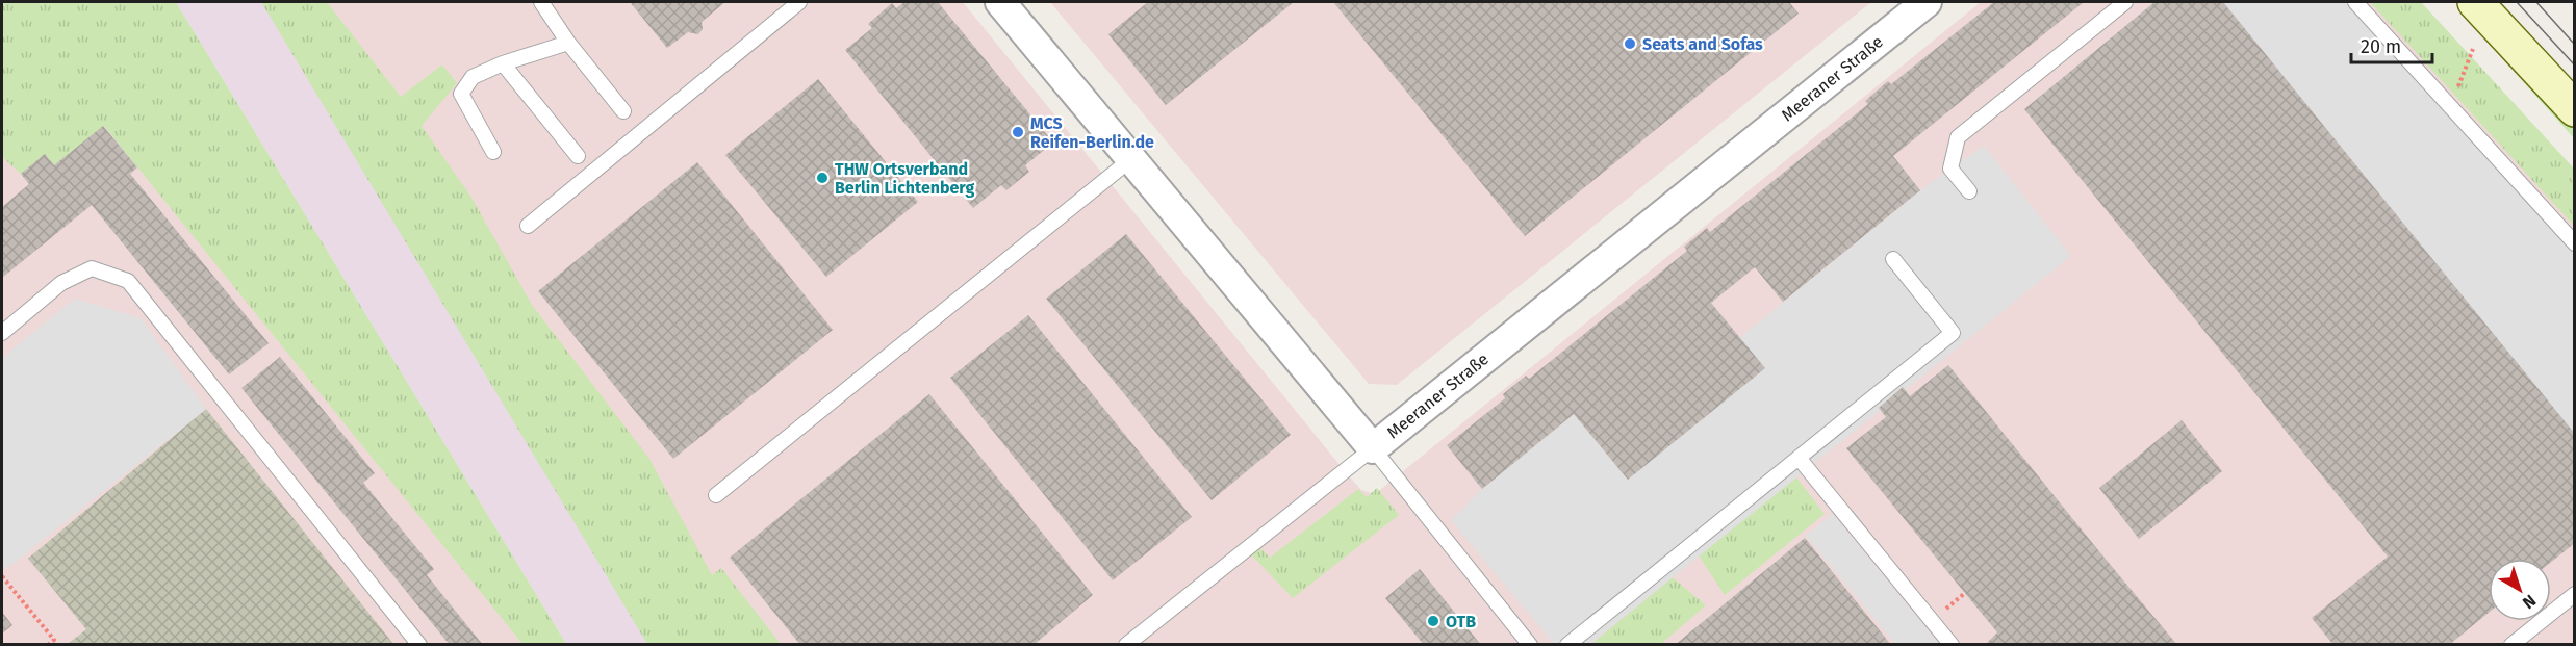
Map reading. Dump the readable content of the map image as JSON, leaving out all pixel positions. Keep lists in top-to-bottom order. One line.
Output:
{"streets":{"street":["Meeraner Straße"]},"places":["Seats and Sofas","MCS Reifen-Berlin.de","THW Ortsverband Berlin Lichtenberg","OTB"],"scale_bar":"20 m","north":"bottom right"}
